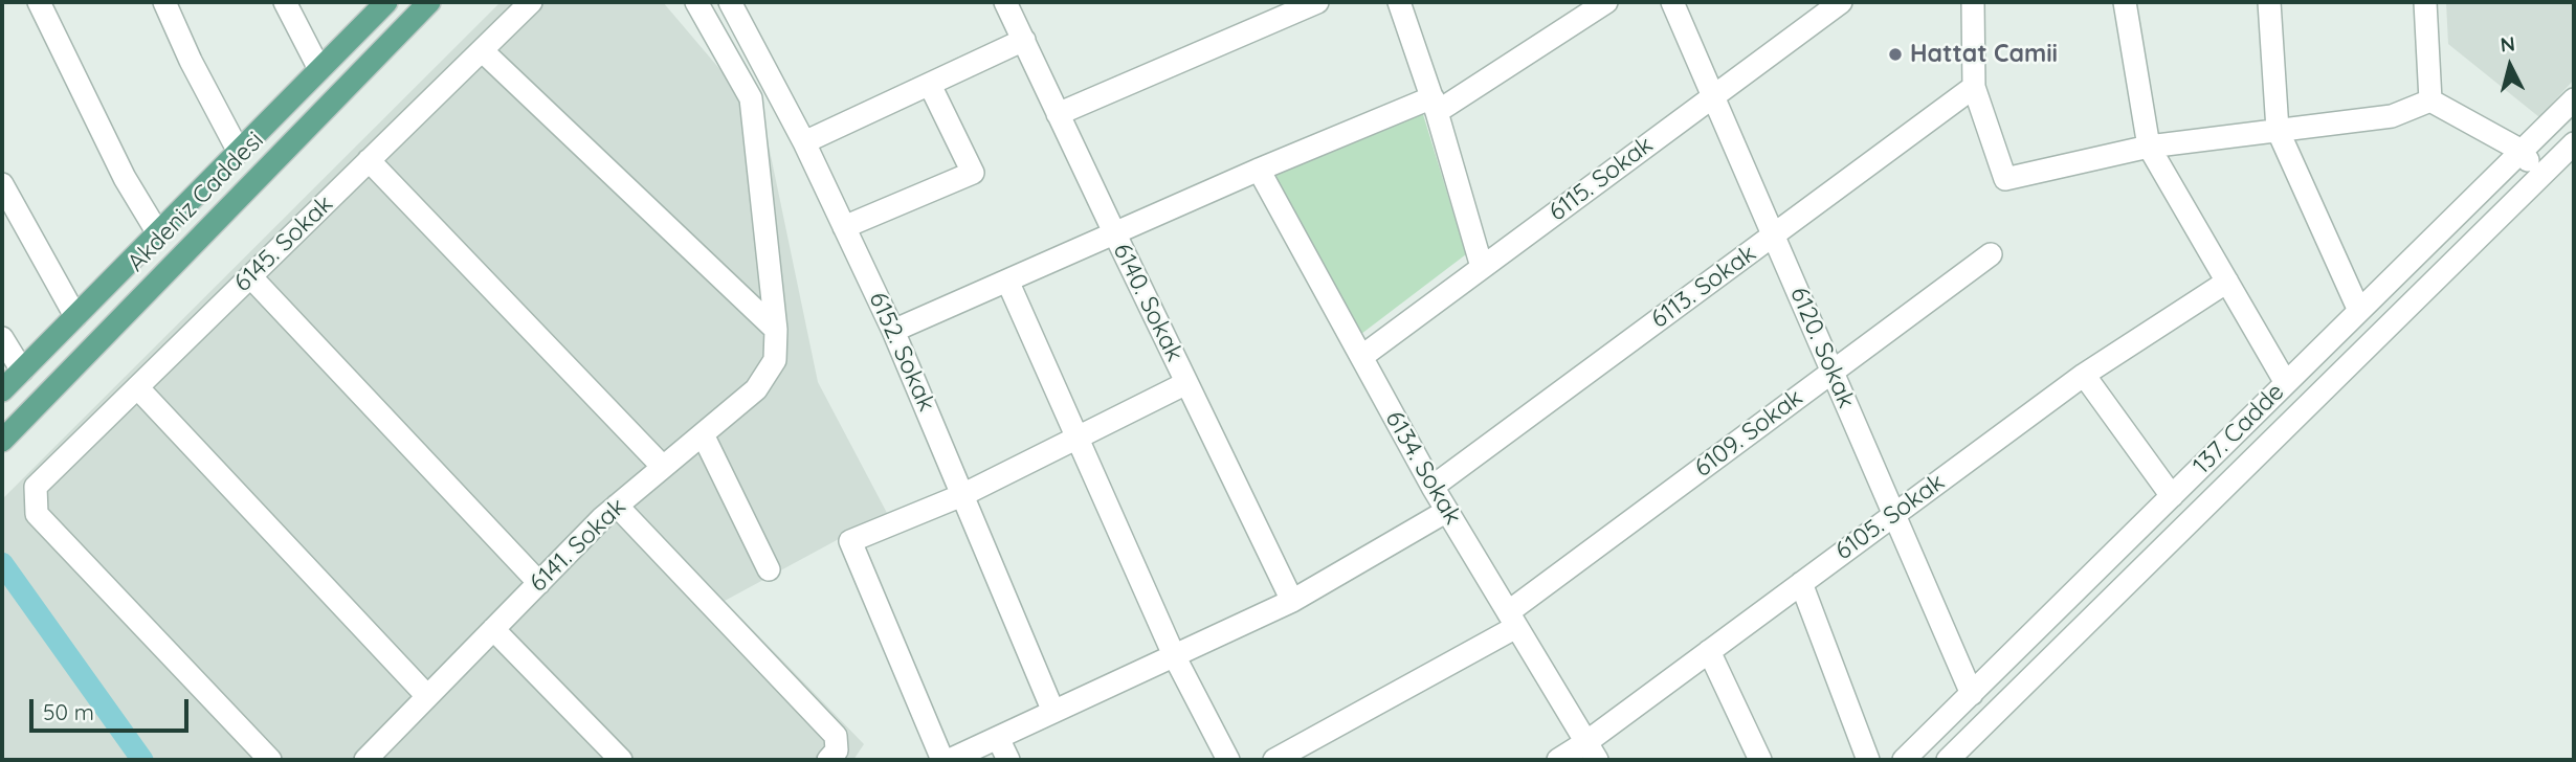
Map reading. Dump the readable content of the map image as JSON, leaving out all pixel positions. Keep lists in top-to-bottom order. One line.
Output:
{"streets":{"main road":["Akdeniz Caddesi"],"street":["6115. Sokak","6145. Sokak","6113. Sokak","6140. Sokak","6120. Sokak","6152. Sokak","137. Cadde","6109. Sokak","6134. Sokak","6105. Sokak","6141. Sokak"]},"crossings":[["6115. Sokak","6120. Sokak"],["6115. Sokak","6134. Sokak"],["6113. Sokak","6120. Sokak"],["6113. Sokak","6134. Sokak"],["6120. Sokak","137. Cadde"],["6120. Sokak","6109. Sokak"],["6120. Sokak","6105. Sokak"],["6109. Sokak","6134. Sokak"],["6134. Sokak","6105. Sokak"]],"places":["Hattat Camii"],"scale_bar":"50 m","north":"top"}
